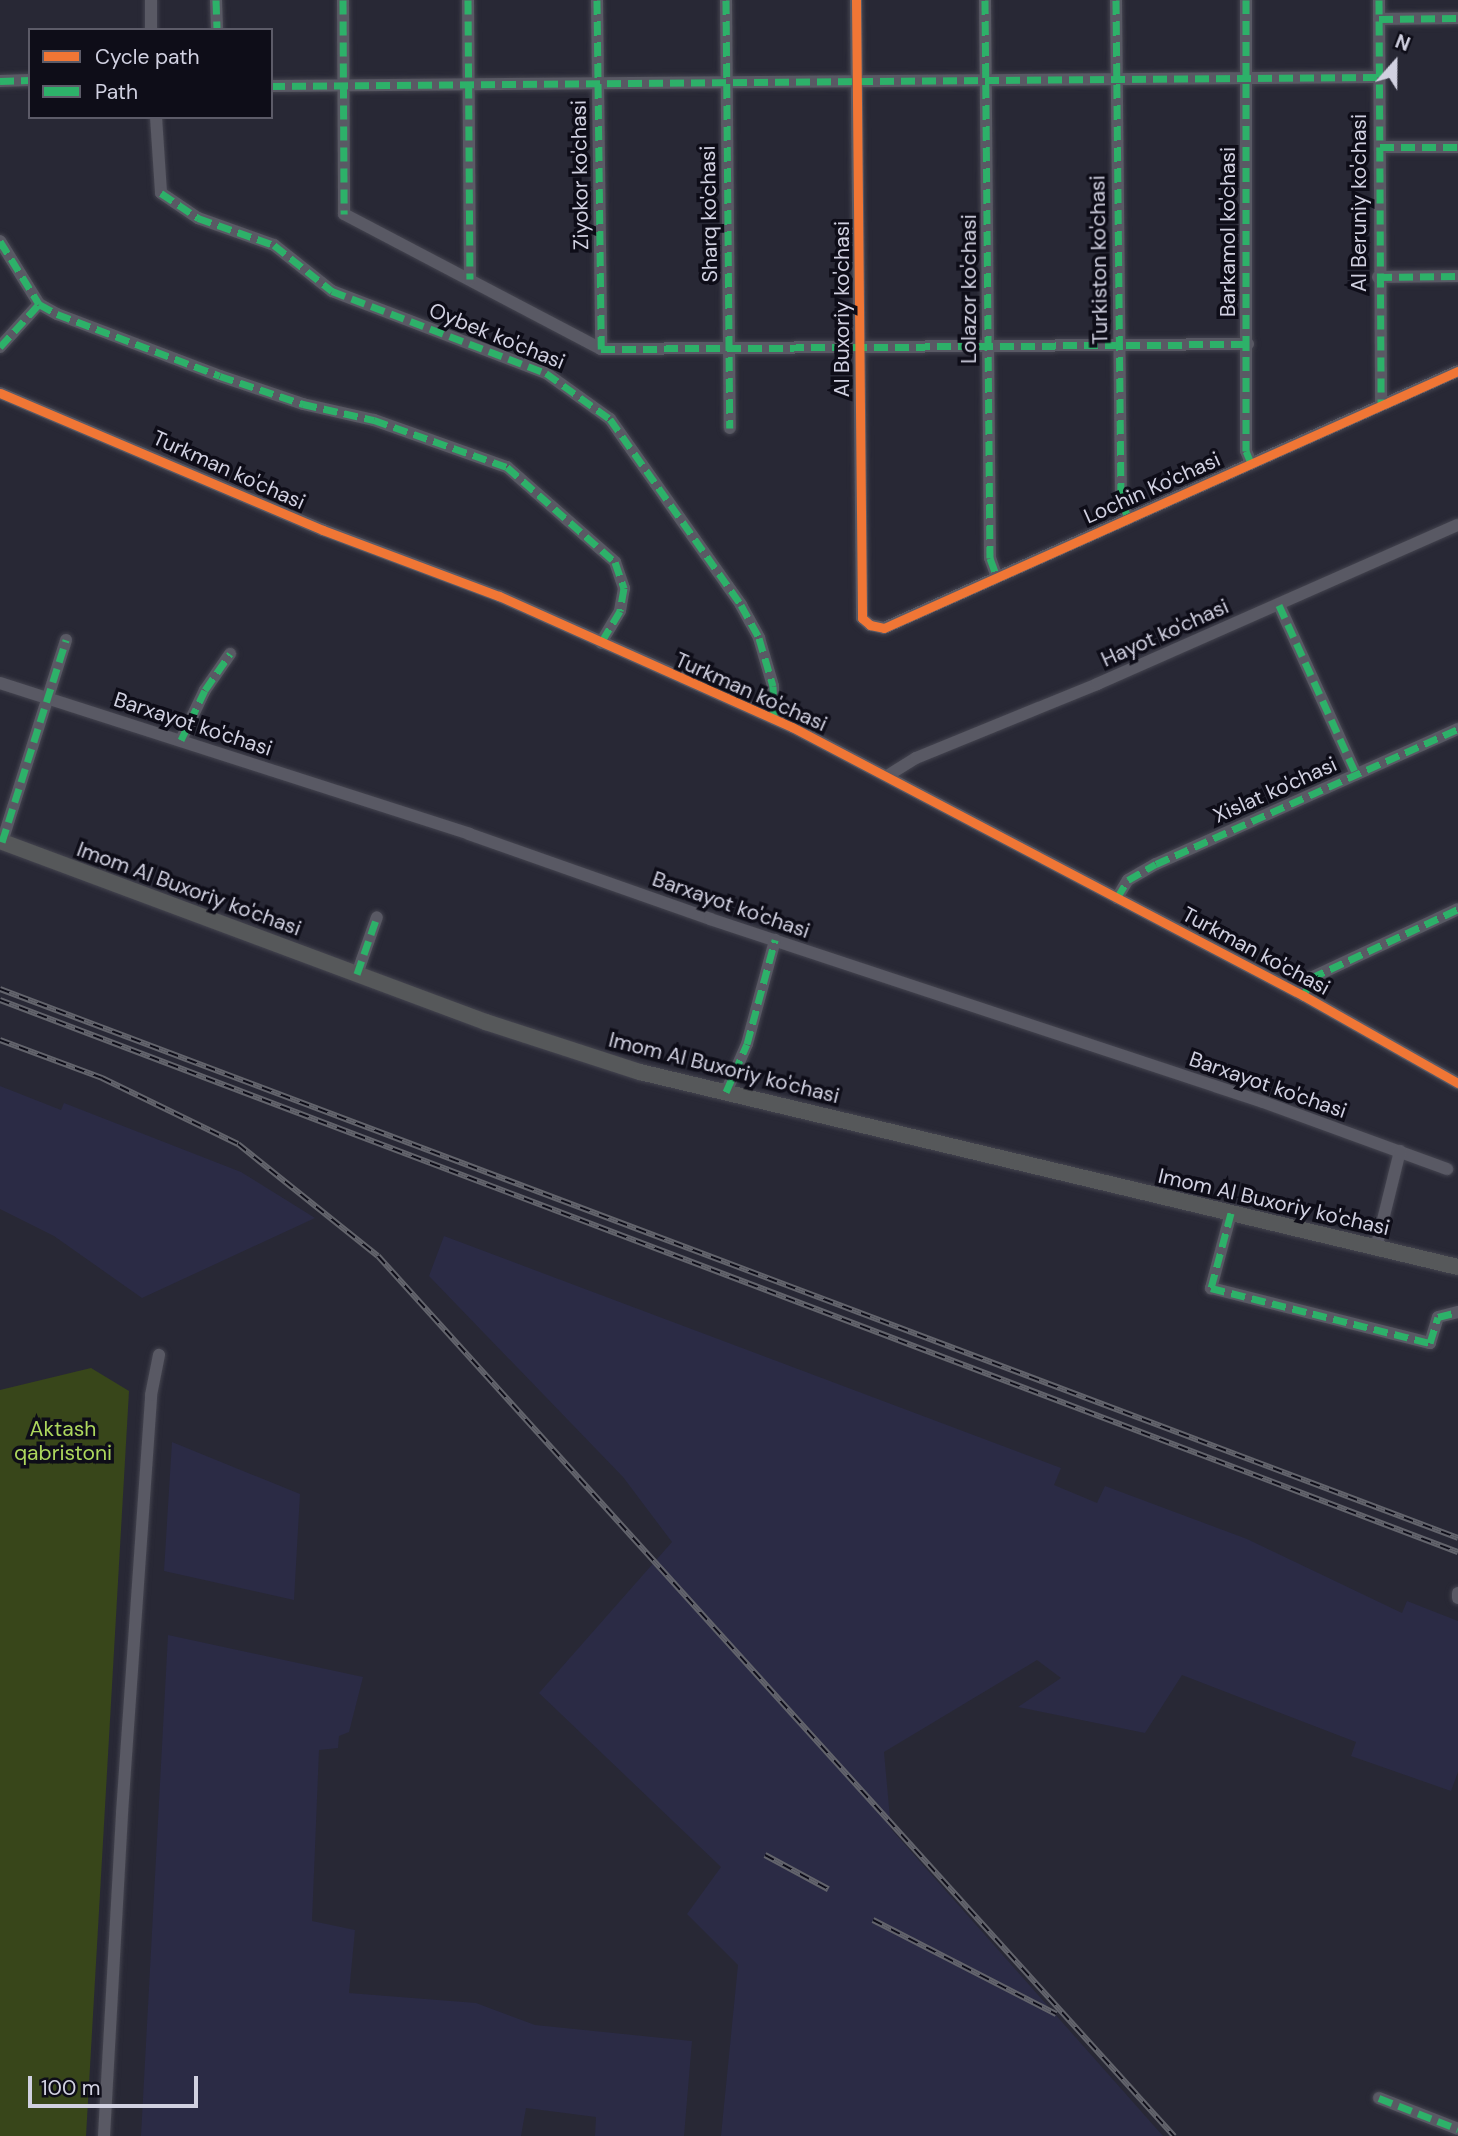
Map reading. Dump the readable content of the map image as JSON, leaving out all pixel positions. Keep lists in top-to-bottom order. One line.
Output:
{"streets":{"main road":["Imom Al Buxoriy ko'chasi"],"street":["Ziyokor ko'chasi","Al Beruniy ko'chasi","Sharq ko'chasi","Barkamol ko'chasi","Turkiston ko'chasi","Lolazor ko'chasi","Al Buxoriy ko'chasi","Oybek ko'chasi","Turkman ko'chasi","Lochin Ko'chasi","Hayot ko'chasi","Barxayot ko'chasi","Xislat ko'chasi"]},"crossings":[["Al Beruniy ko'chasi","Lochin Ko'chasi"],["Barkamol ko'chasi","Lochin Ko'chasi"],["Turkiston ko'chasi","Lochin Ko'chasi"],["Lolazor ko'chasi","Lochin Ko'chasi"],["Al Buxoriy ko'chasi","Lochin Ko'chasi"],["Oybek ko'chasi","Turkman ko'chasi"],["Turkman ko'chasi","Hayot ko'chasi"],["Turkman ko'chasi","Xislat ko'chasi"]],"parks":["Aktash qabristoni"],"legend":["Cycle path","Path"],"scale_bar":"100 m","north":"top"}
